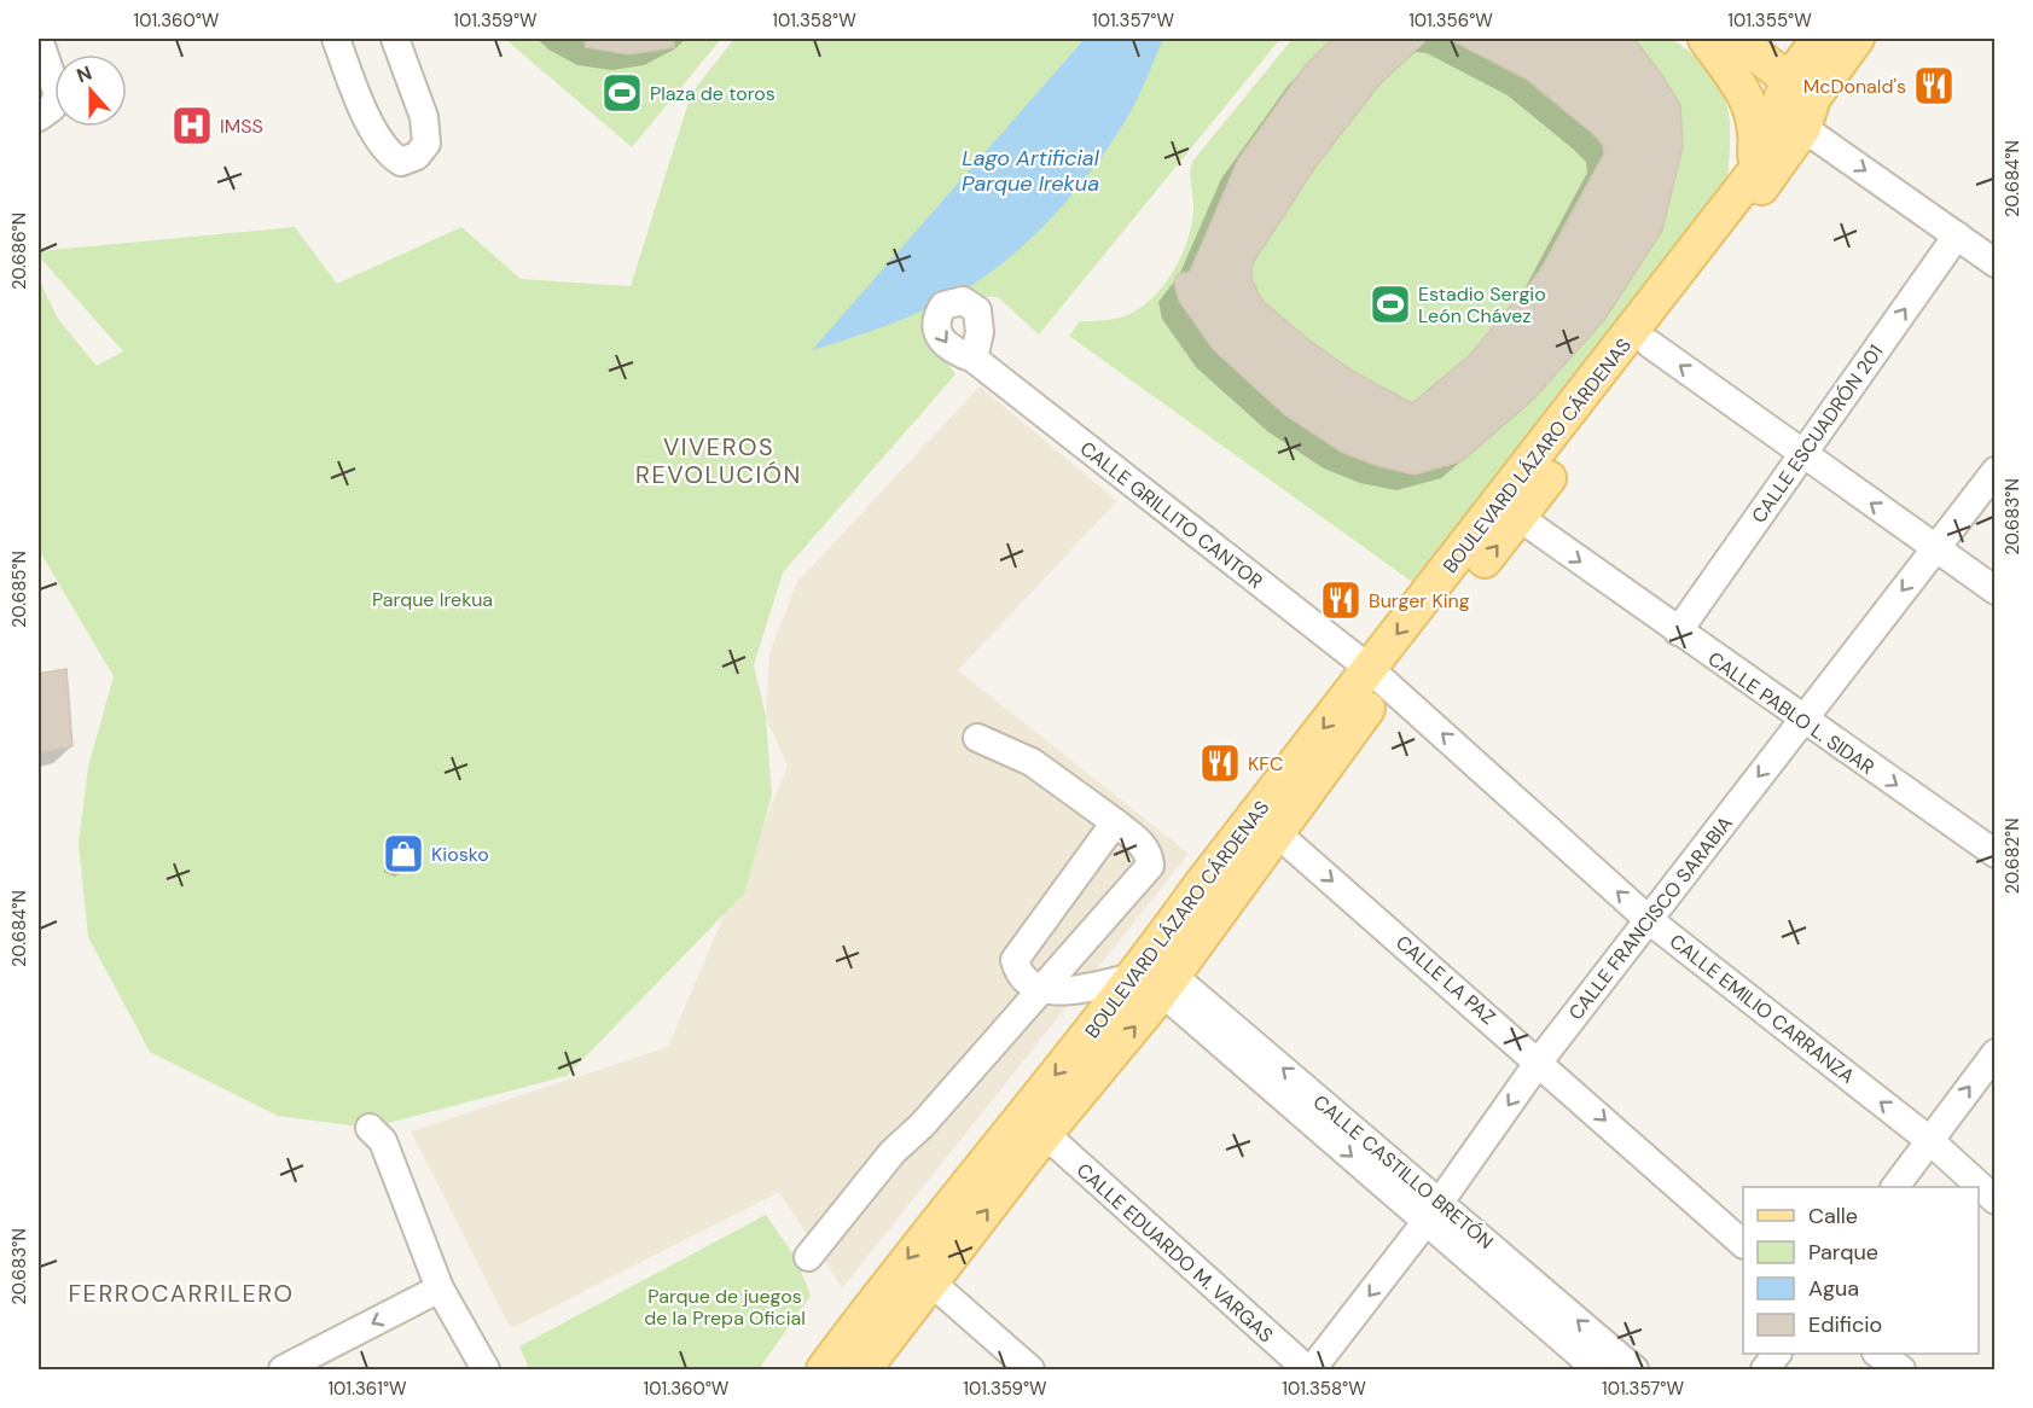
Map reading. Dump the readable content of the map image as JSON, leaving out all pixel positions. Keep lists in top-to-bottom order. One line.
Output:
{"streets":{"main road":["BOULEVARD LÁZARO CÁRDENAS"],"street":["CALLE ESCUADRÓN 201","CALLE GRILLITO CANTOR","CALLE PABLO L. SIDAR","CALLE FRANCISCO SARABIA","CALLE LA PAZ","CALLE EMILIO CARRANZA","CALLE CASTILLO BRETÓN","CALLE EDUARDO M. VARGAS"]},"crossings":[["CALLE ESCUADRÓN 201","CALLE PABLO L. SIDAR"],["BOULEVARD LÁZARO CÁRDENAS","CALLE GRILLITO CANTOR"],["BOULEVARD LÁZARO CÁRDENAS","CALLE PABLO L. SIDAR"],["BOULEVARD LÁZARO CÁRDENAS","CALLE LA PAZ"],["BOULEVARD LÁZARO CÁRDENAS","CALLE EMILIO CARRANZA"],["BOULEVARD LÁZARO CÁRDENAS","CALLE CASTILLO BRETÓN"],["BOULEVARD LÁZARO CÁRDENAS","CALLE EDUARDO M. VARGAS"],["CALLE GRILLITO CANTOR","CALLE EMILIO CARRANZA"],["CALLE PABLO L. SIDAR","CALLE FRANCISCO SARABIA"],["CALLE FRANCISCO SARABIA","CALLE LA PAZ"],["CALLE FRANCISCO SARABIA","CALLE EMILIO CARRANZA"],["CALLE FRANCISCO SARABIA","CALLE CASTILLO BRETÓN"]],"one_way":["CALLE ESCUADRÓN 201","CALLE FRANCISCO SARABIA","CALLE LA PAZ","CALLE EMILIO CARRANZA"],"districts":["VIVEROS REVOLUCIÓN","FERROCARRILERO"],"water":["Lago Artificial Parque Irekua"],"parks":["Parque Irekua","Parque de juegos de la Prepa Oficial"],"places":{"restaurant":["McDonald's","Burger King","KFC"],"sports":["Plaza de toros","Estadio Sergio León Chávez"],"hospital":["IMSS"],"shop":["Kiosko"]},"legend":["Calle","Parque","Agua","Edificio"],"north":"top","coordinates":["101.360°W","101.359°W","101.358°W","101.357°W","101.356°W","101.355°W","20.684°N","20.686°N","20.683°N","20.685°N","20.682°N","101.361°W"]}
